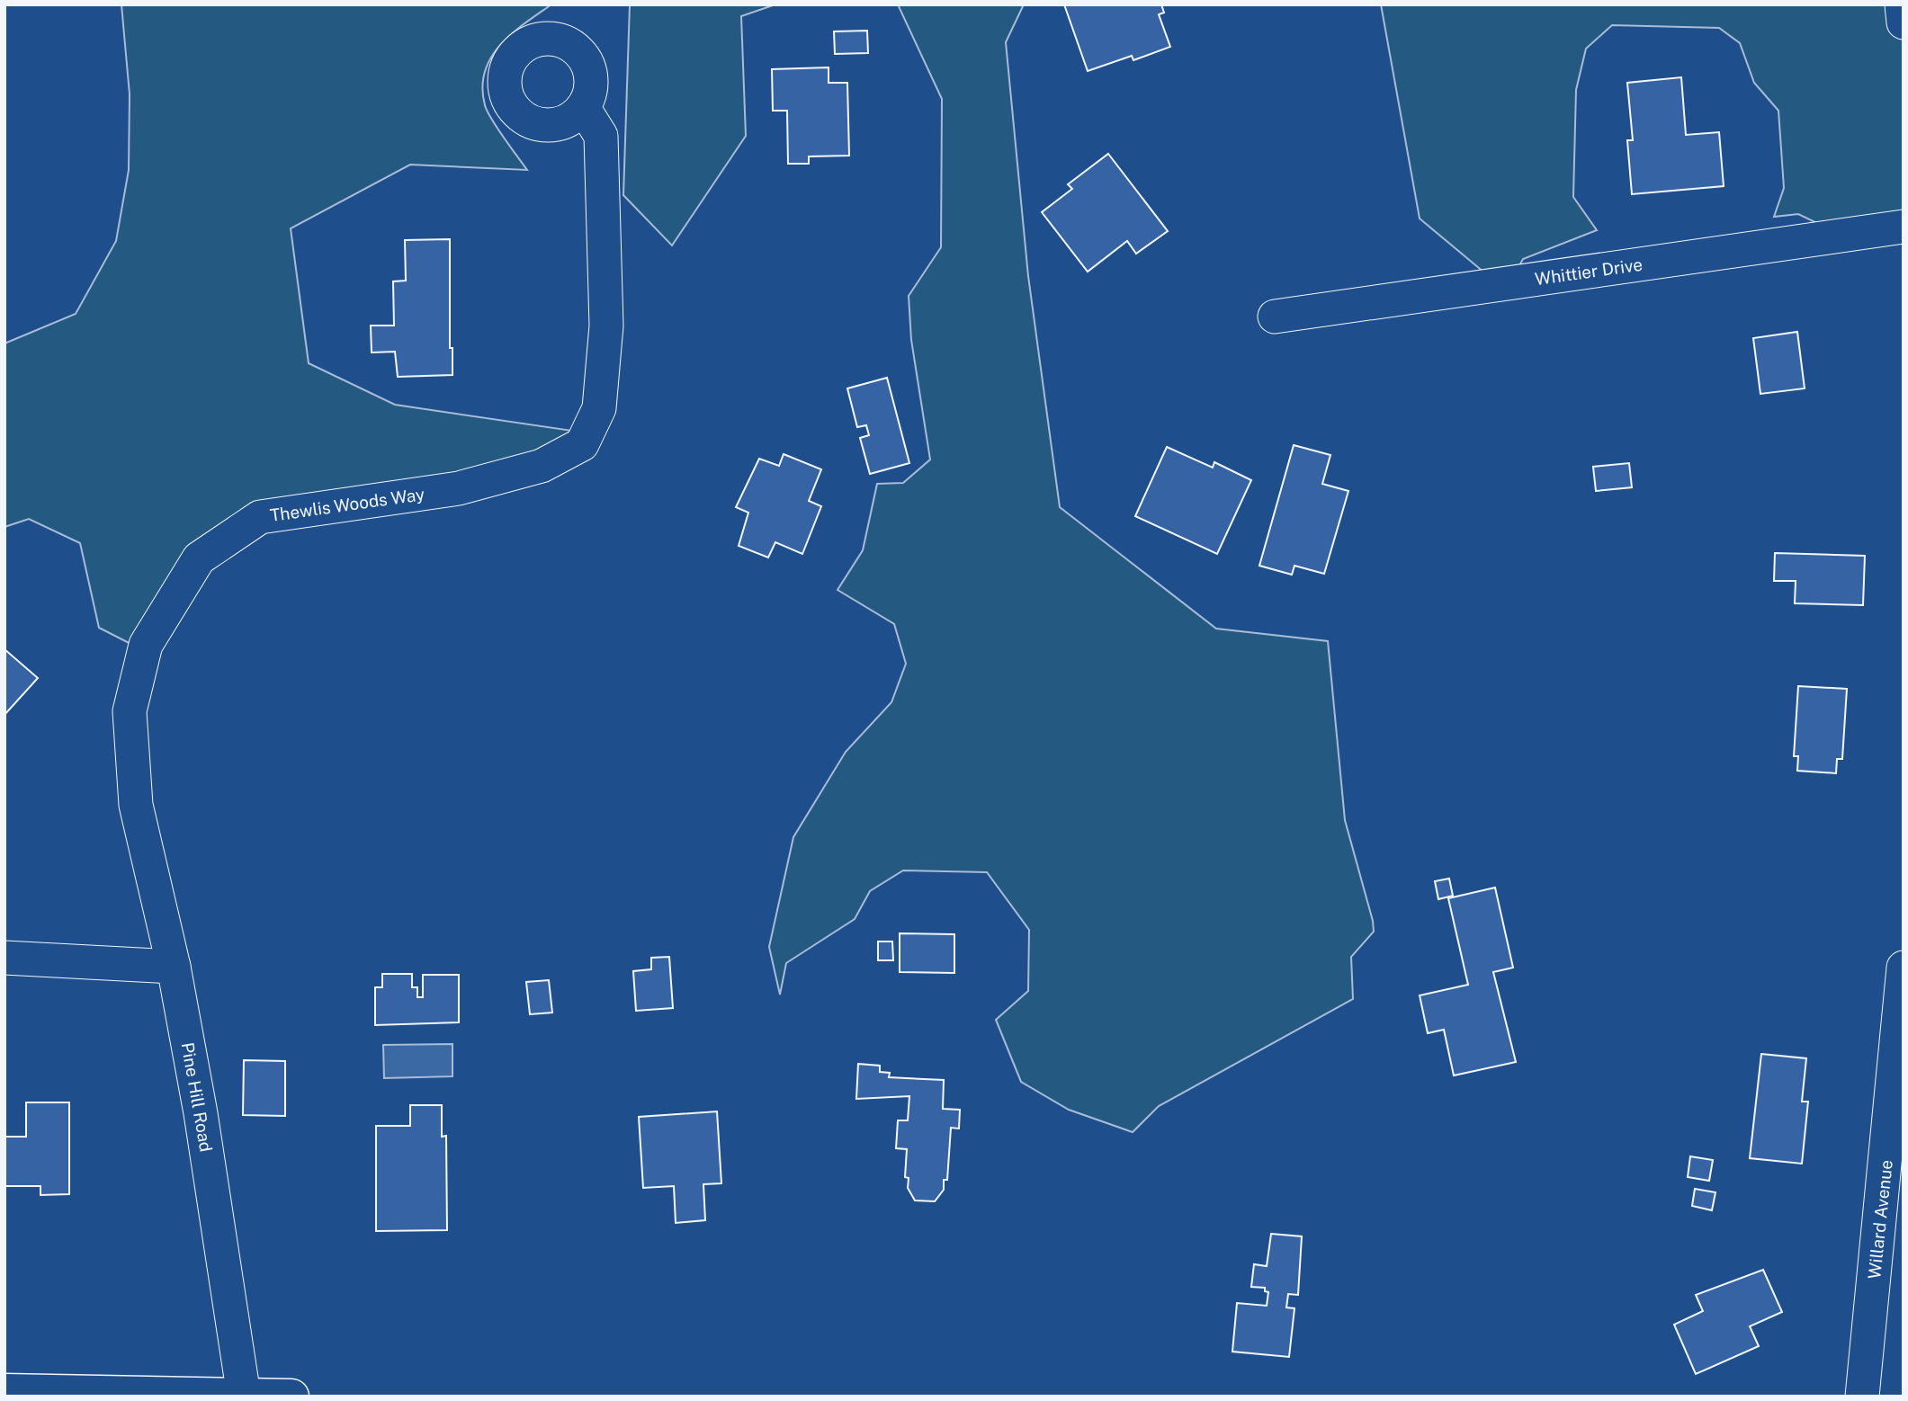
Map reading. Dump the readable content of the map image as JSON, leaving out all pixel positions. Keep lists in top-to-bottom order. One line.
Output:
{"streets":{"street":["Whittier Drive","Thewlis Woods Way","Pine Hill Road","Willard Avenue"]},"crossings":[["Thewlis Woods Way","Pine Hill Road"]]}
